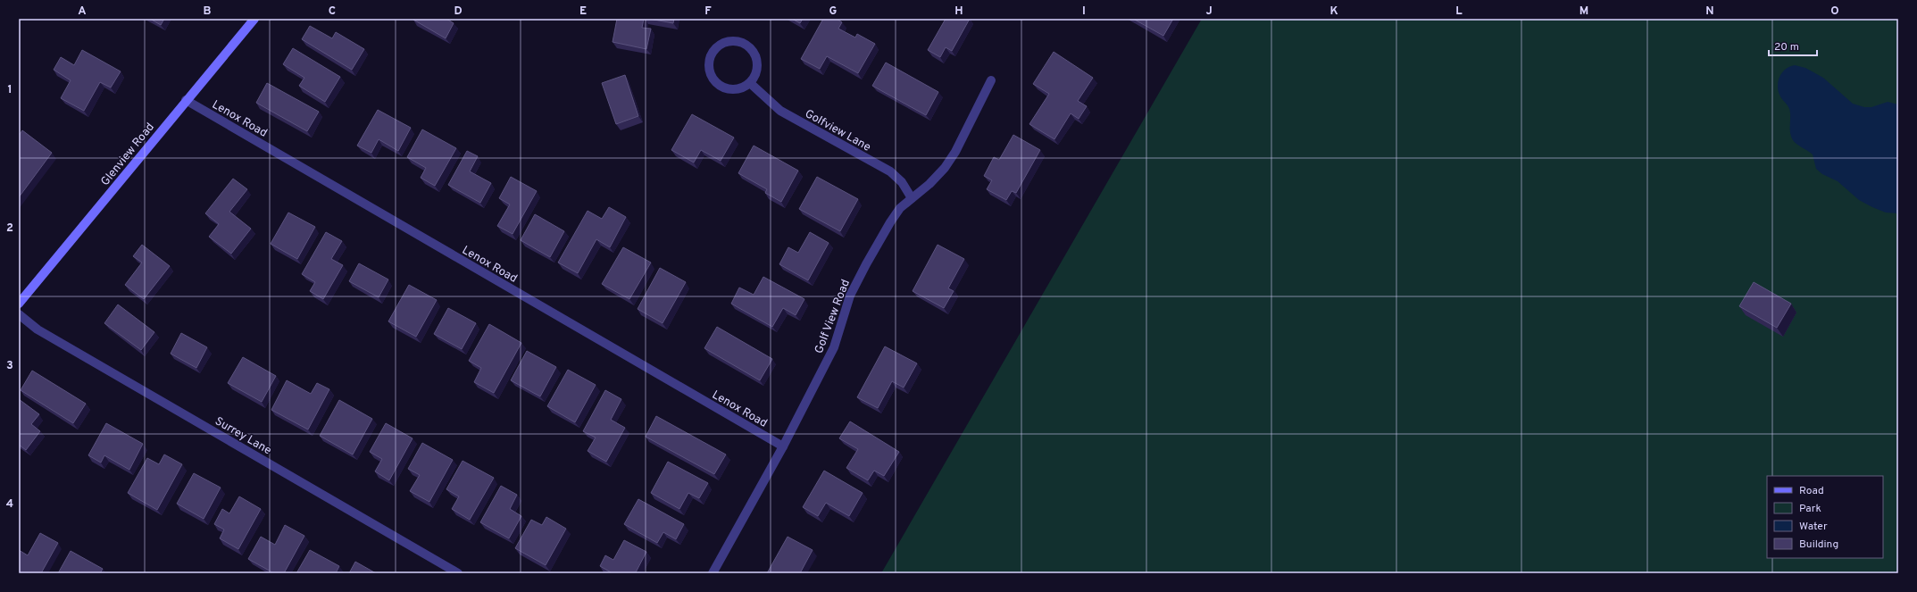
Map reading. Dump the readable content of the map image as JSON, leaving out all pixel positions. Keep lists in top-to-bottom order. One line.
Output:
{"streets":{"main road":["Glenview Road"],"street":["Lenox Road","Golfview Lane","Golf View Road","Surrey Lane"]},"crossings":[["Lenox Road","Glenview Road"],["Lenox Road","Golf View Road"],["Golfview Lane","Golf View Road"]],"legend":["Road","Park","Water","Building"],"scale_bar":"20 m","grid":{"columns":["A","B","C","D","E","F","G","H","I","J","K","L","M","N","O"],"rows":["1","2","3","4"]}}
